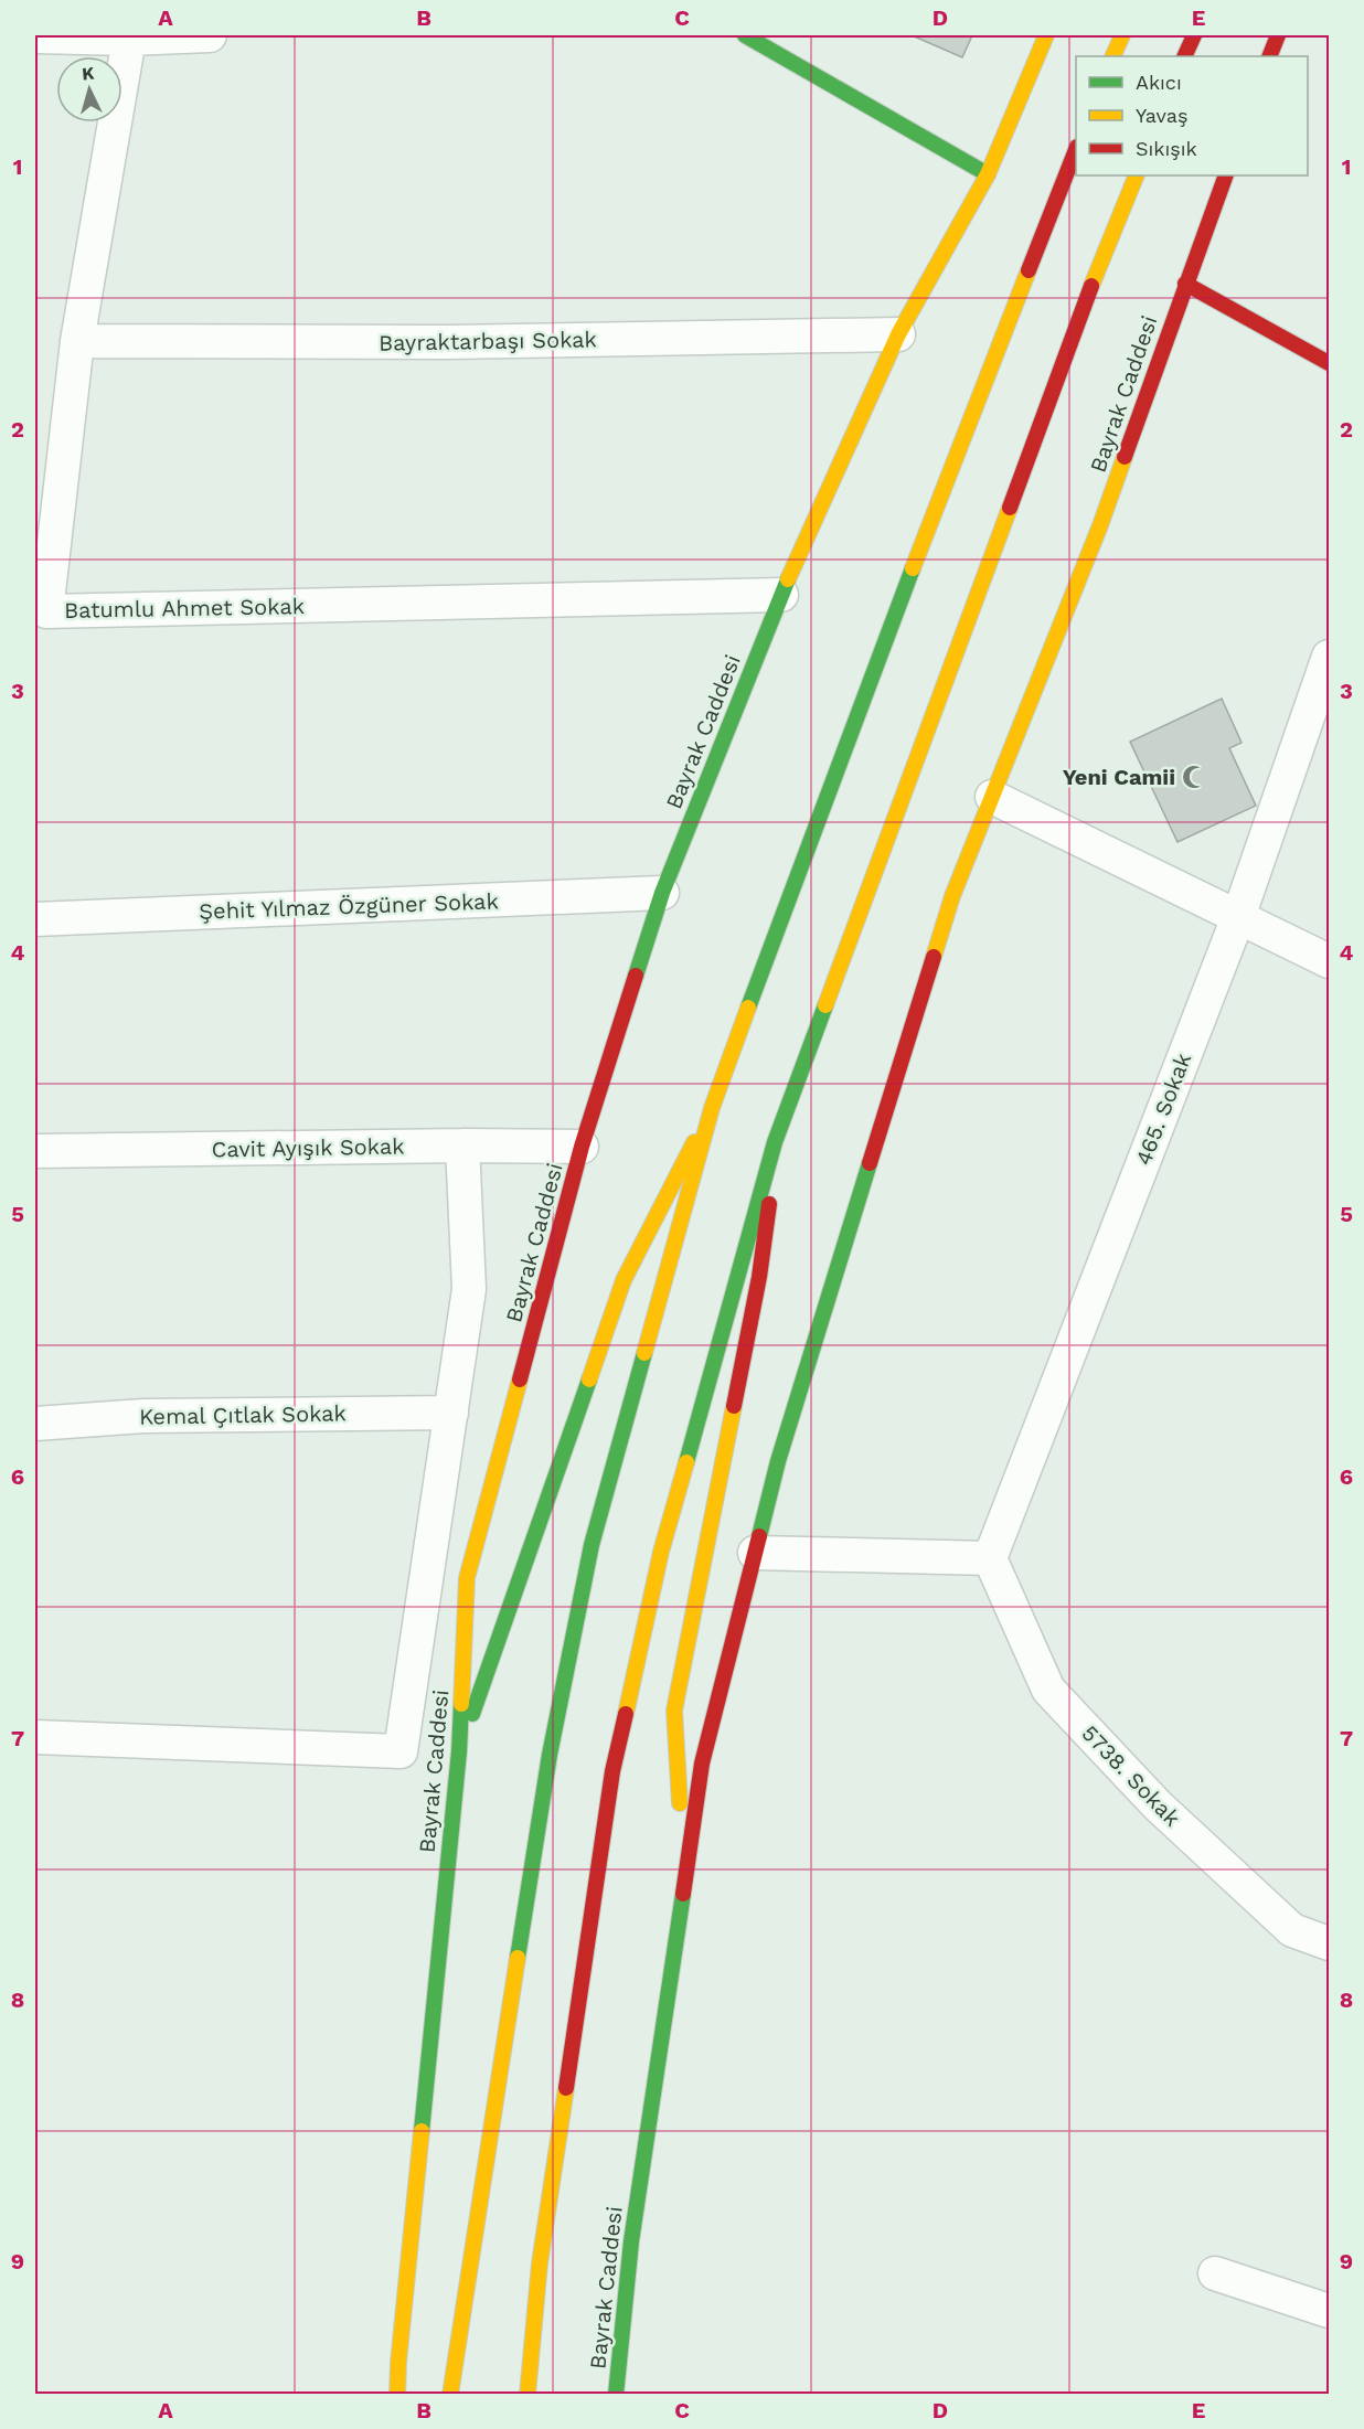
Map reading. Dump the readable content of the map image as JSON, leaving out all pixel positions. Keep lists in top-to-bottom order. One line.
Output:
{"streets":{"main road":["Bayrak Caddesi"],"street":["Bayraktarbaşı Sokak","Batumlu Ahmet Sokak","Şehit Yılmaz Özgüner Sokak","465. Sokak","Cavit Ayışık Sokak","Kemal Çıtlak Sokak","5738. Sokak"]},"crossings":[["Bayraktarbaşı Sokak","Bayrak Caddesi"],["Bayraktarbaşı Sokak","Batumlu Ahmet Sokak"],["Bayrak Caddesi","Batumlu Ahmet Sokak"],["Bayrak Caddesi","Şehit Yılmaz Özgüner Sokak"],["Bayrak Caddesi","Cavit Ayışık Sokak"],["465. Sokak","5738. Sokak"]],"places":{"mosque":["Yeni Camii"]},"legend":["Akıcı","Yavaş","Sıkışık"],"north":"top","grid":{"columns":["A","B","C","D","E"],"rows":["1","2","3","4","5","6","7","8","9"]}}
